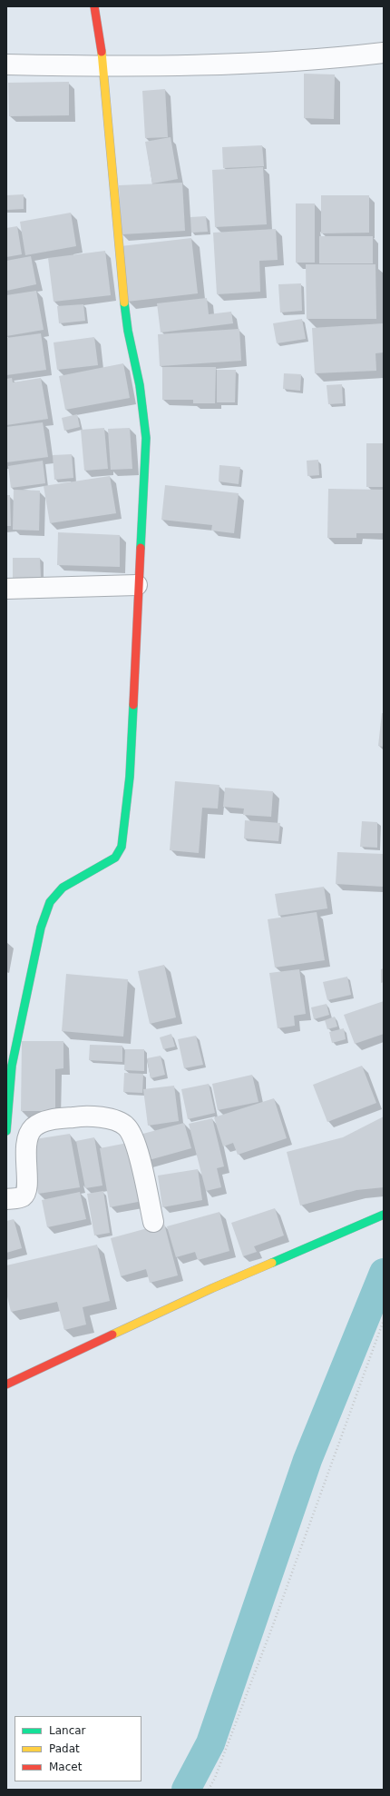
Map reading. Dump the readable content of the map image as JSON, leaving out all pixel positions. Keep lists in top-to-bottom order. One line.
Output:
{"legend":["Lancar","Padat","Macet"]}
